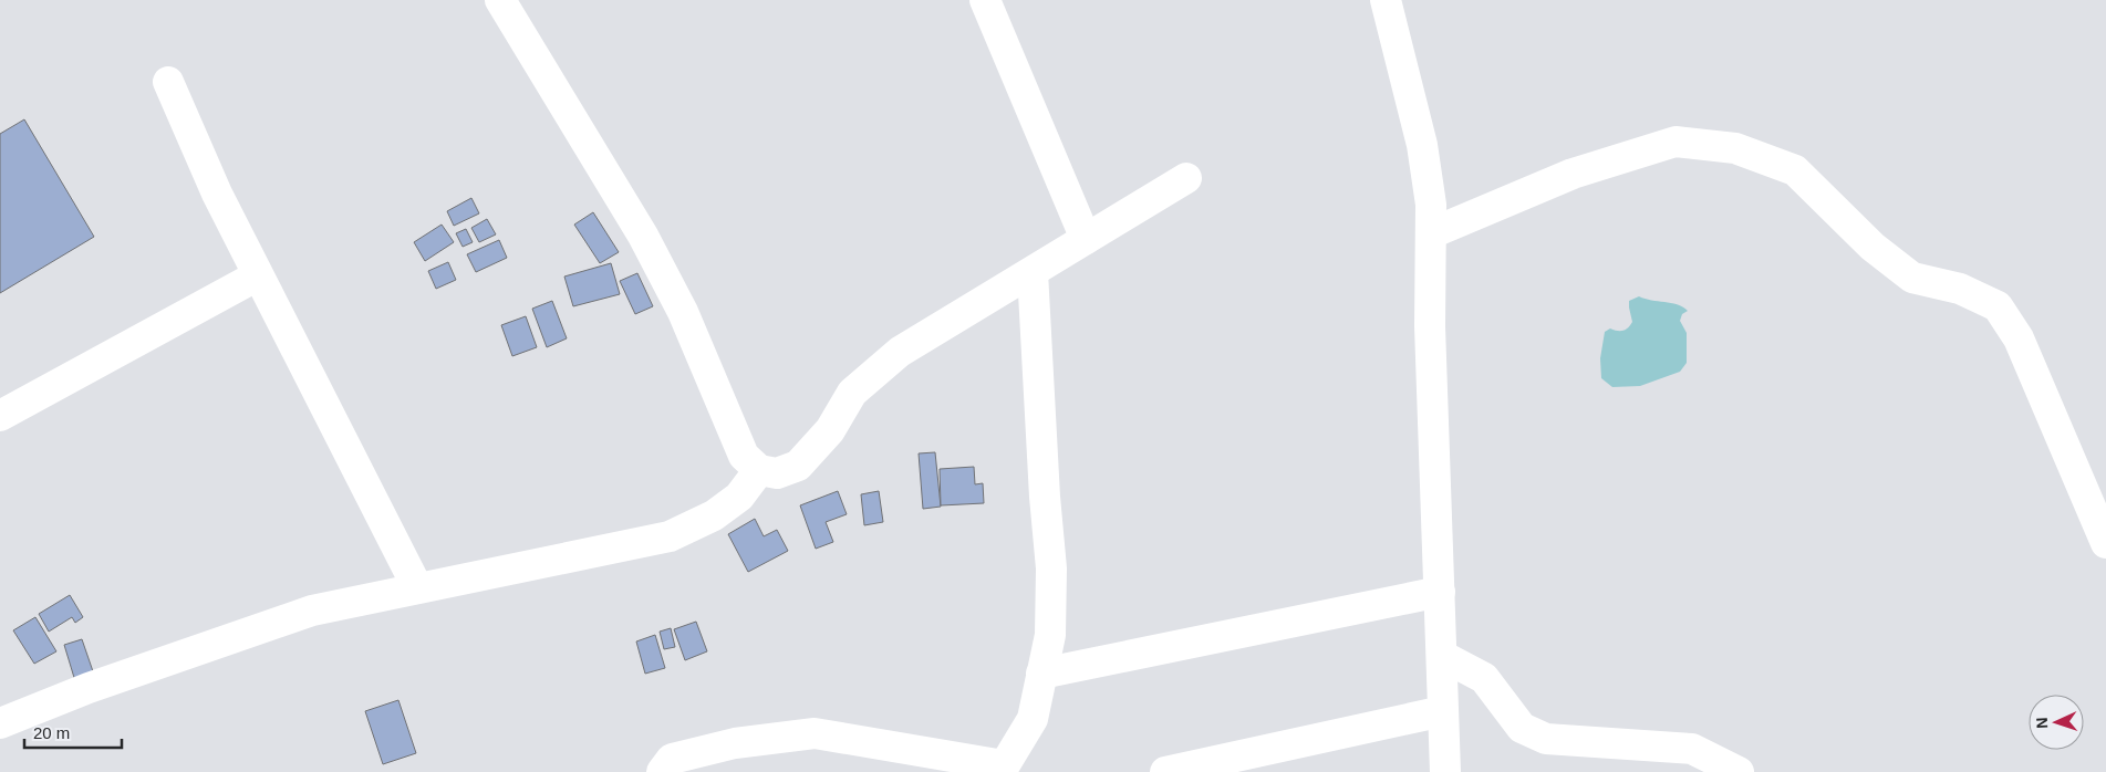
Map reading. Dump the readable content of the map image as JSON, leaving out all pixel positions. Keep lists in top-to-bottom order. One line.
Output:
{"scale_bar":"20 m","north":"left"}
